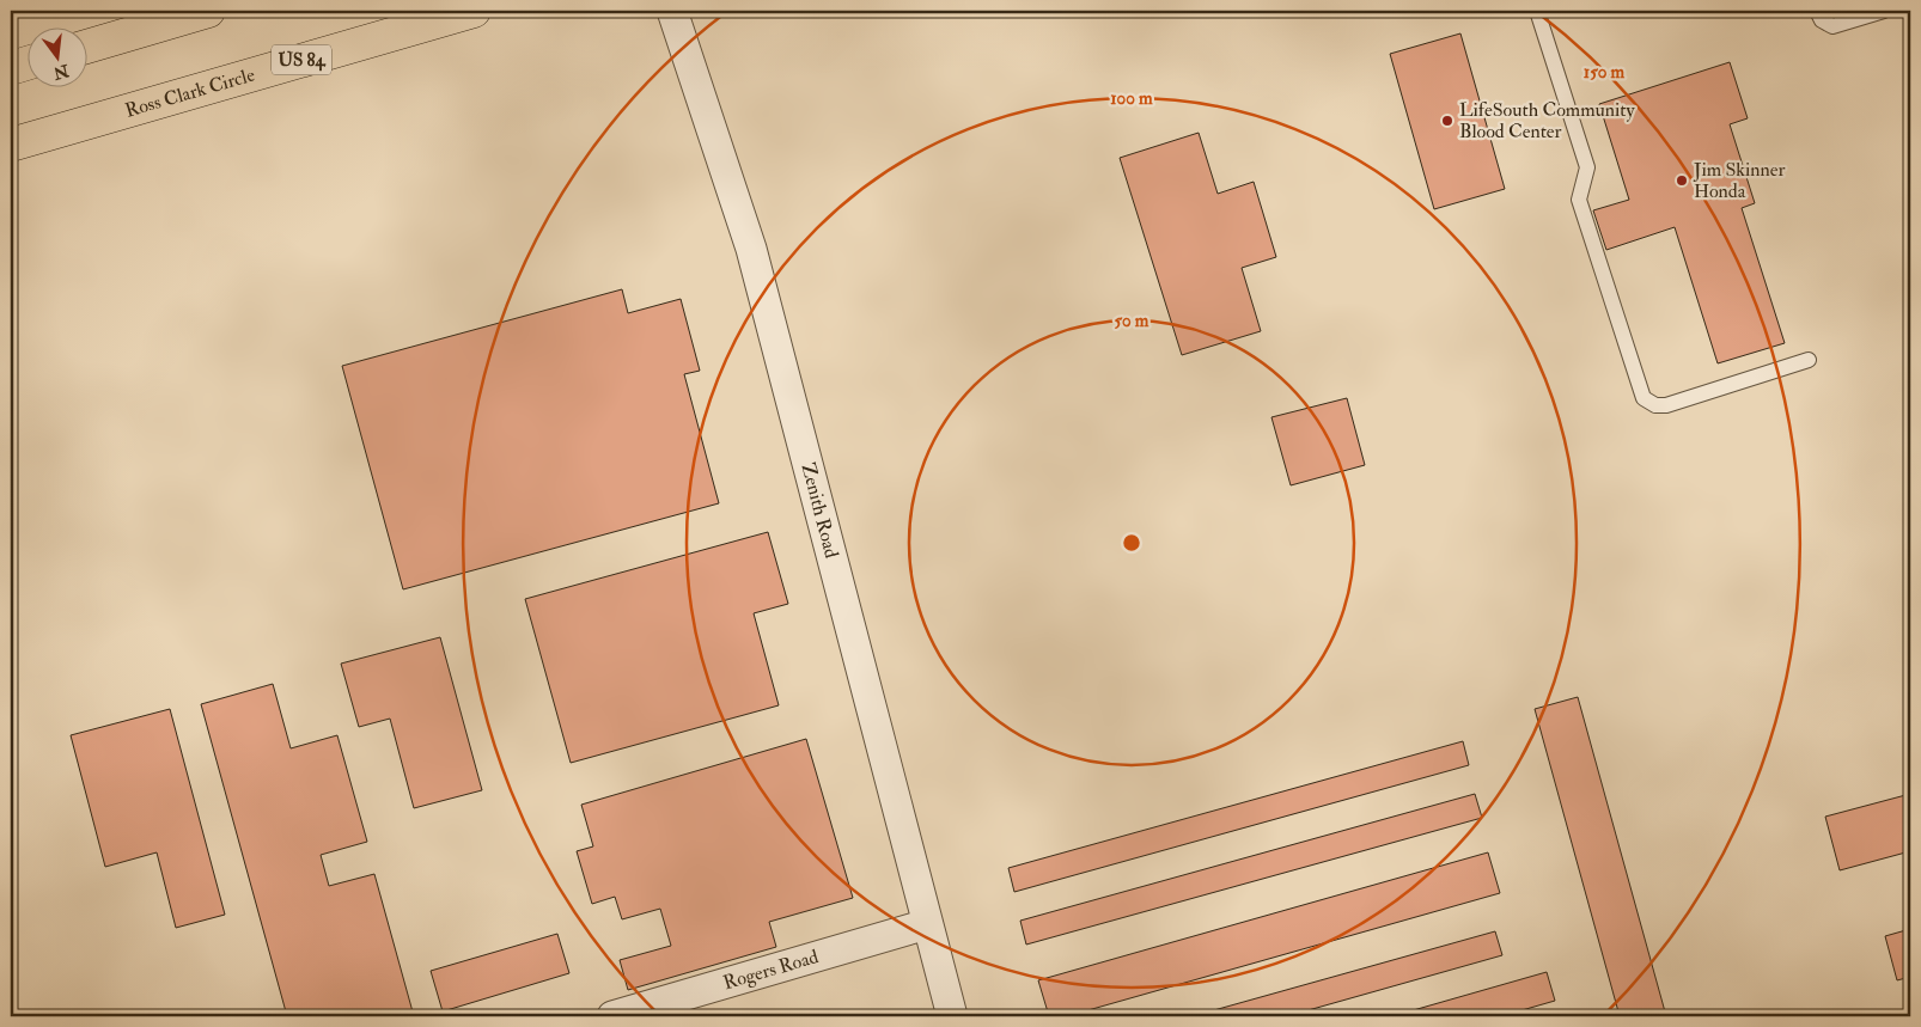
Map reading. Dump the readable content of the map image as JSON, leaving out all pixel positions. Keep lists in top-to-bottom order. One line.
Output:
{"streets":{"highway":["US 84","Ross Clark Circle"],"street":["Zenith Road","Rogers Road"]},"crossings":[["Zenith Road","Rogers Road"]],"places":["LifeSouth Community Blood Center","Jim Skinner Honda"],"north":"bottom","rings":["150 m","100 m","50 m"]}
